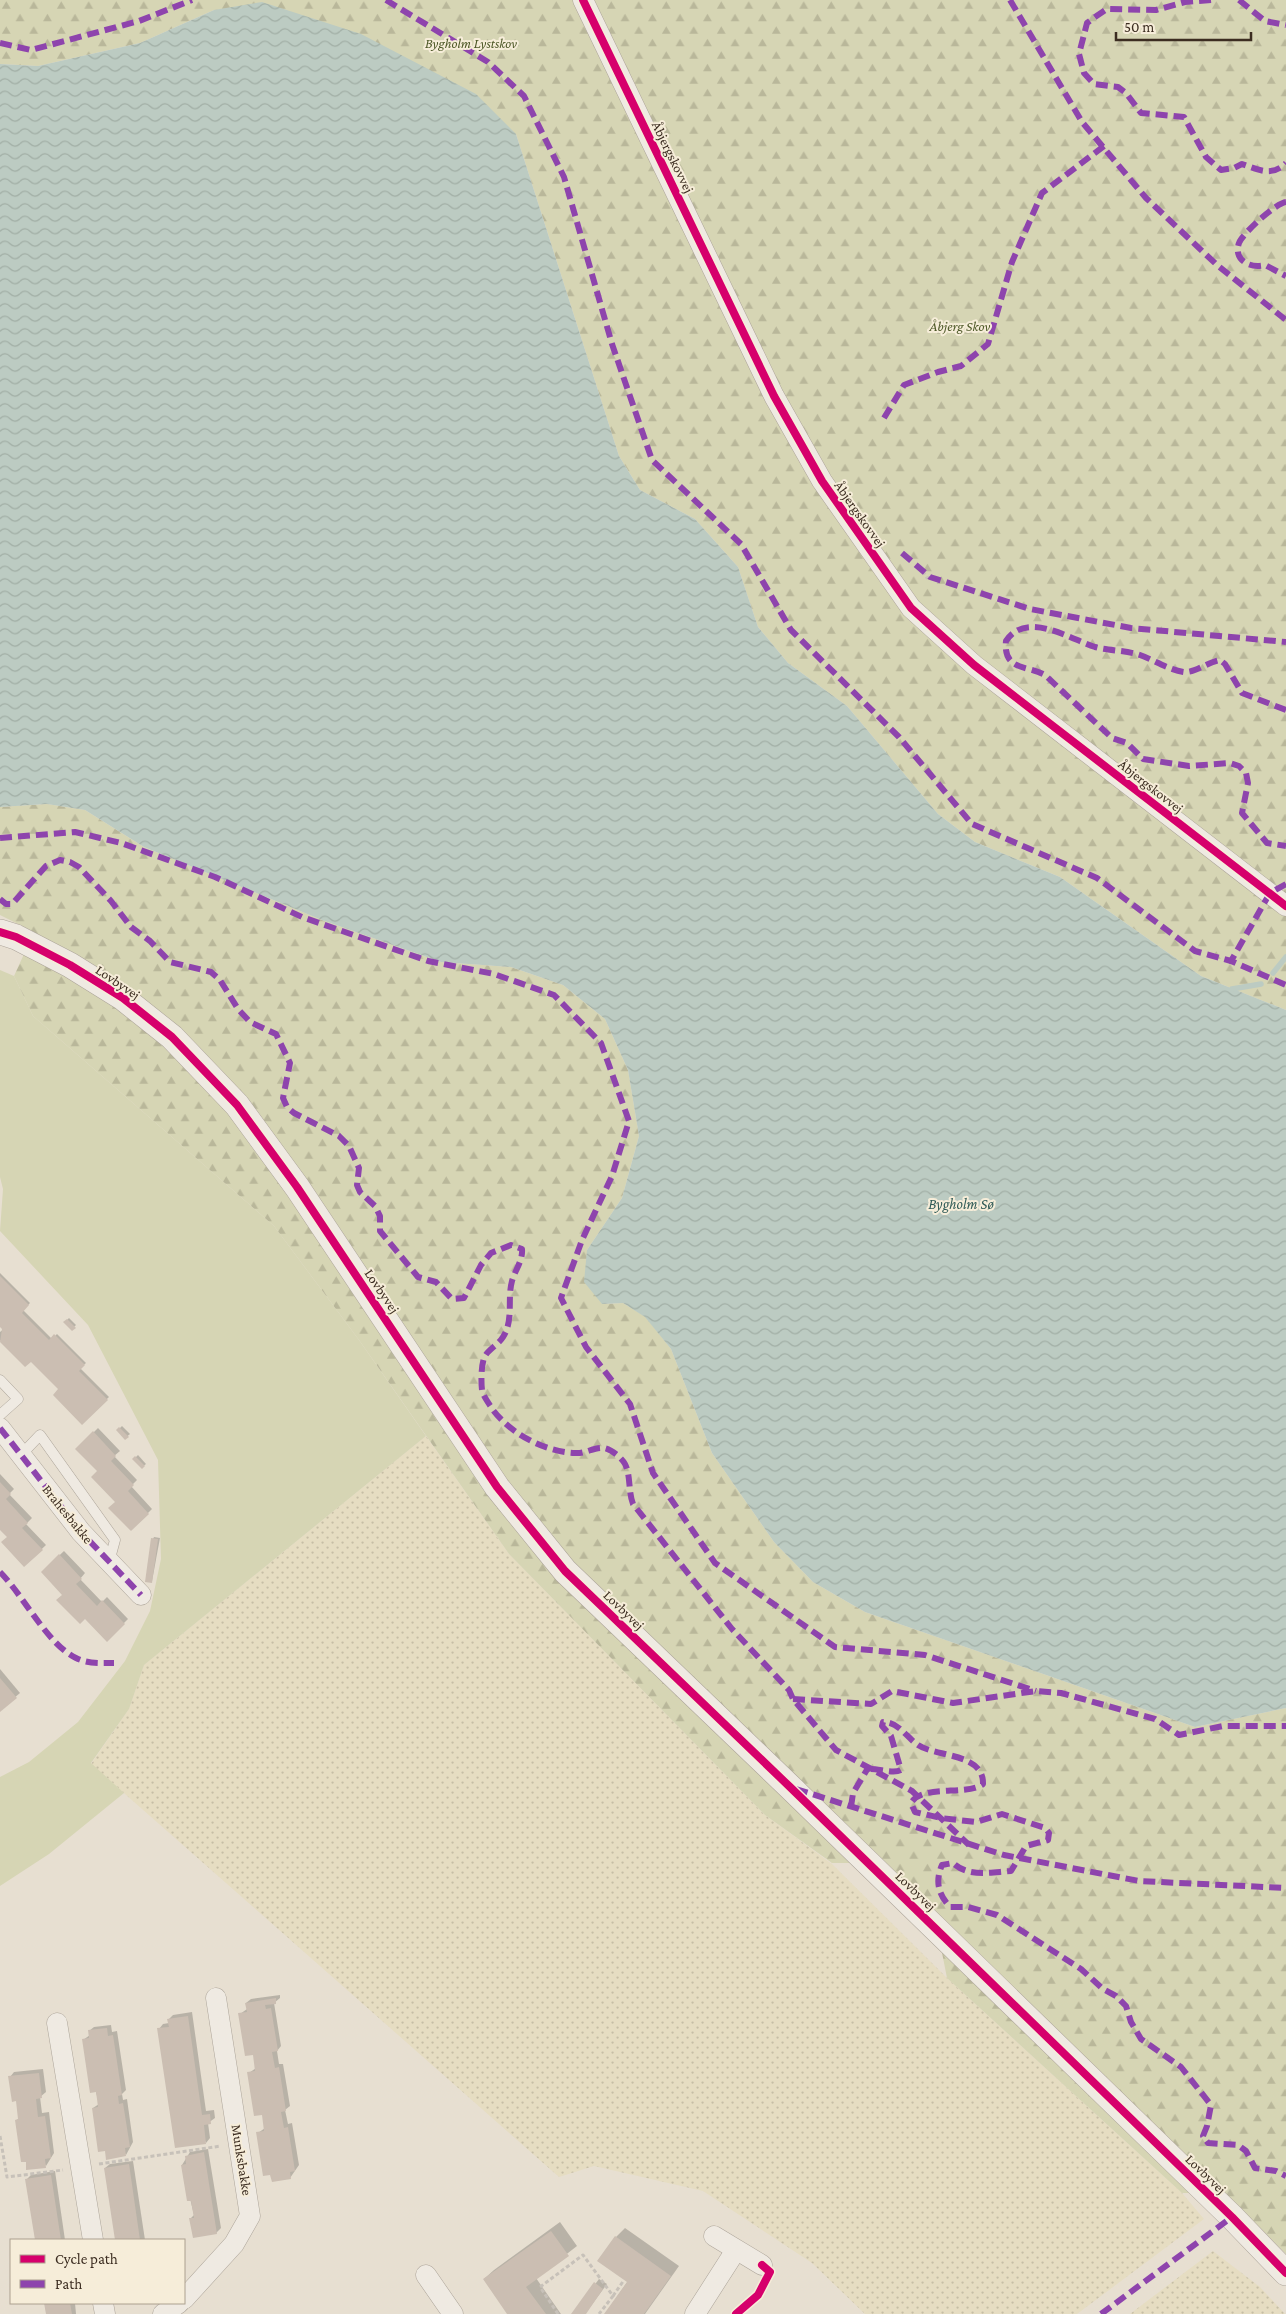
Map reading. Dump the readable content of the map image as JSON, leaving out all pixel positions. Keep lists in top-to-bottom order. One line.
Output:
{"streets":{"street":["Åbjergskovvej","Lovbyvej","Brahesbakke","Munksbakke"]},"water":["Bygholm Sø"],"parks":["Bygholm Lystskov","Åbjerg Skov"],"legend":["Cycle path","Path"],"scale_bar":"50 m"}
